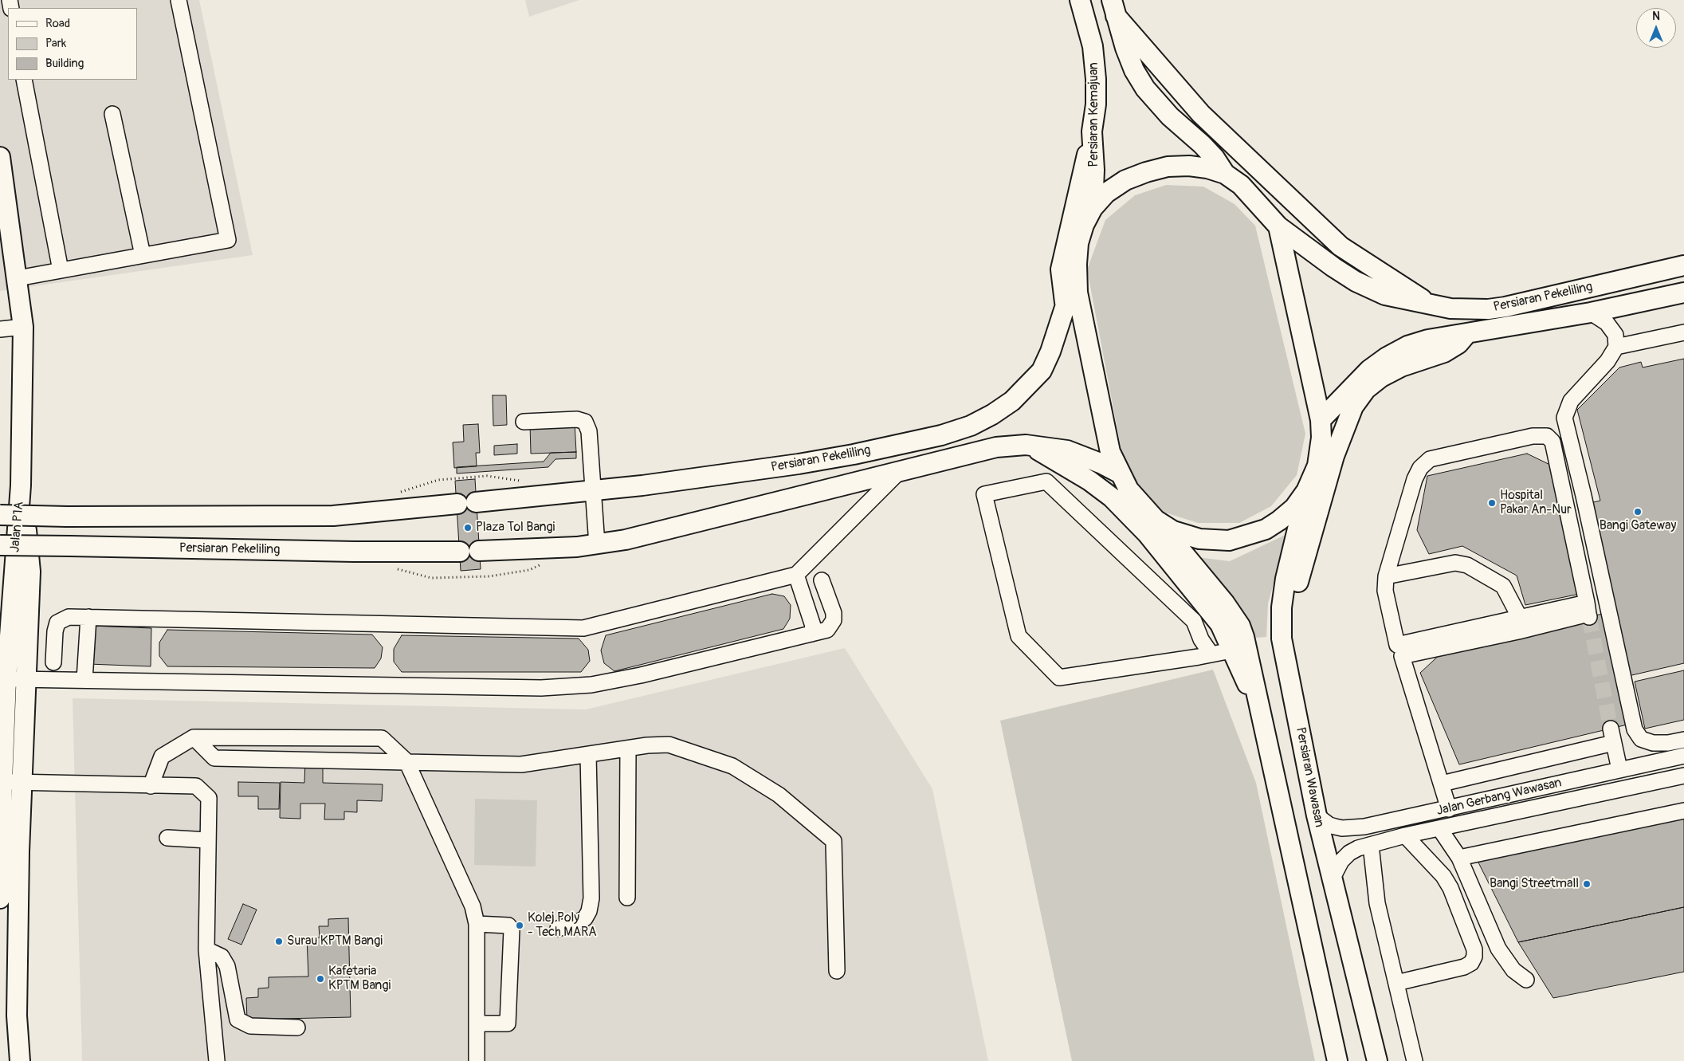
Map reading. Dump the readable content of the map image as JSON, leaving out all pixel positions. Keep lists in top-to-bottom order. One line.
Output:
{"streets":{"main road":["Persiaran Kemajuan","Persiaran Pekeliling","Jalan P1A","Persiaran Wawasan"],"street":["Jalan Gerbang Wawasan"]},"crossings":[["Persiaran Wawasan","Jalan Gerbang Wawasan"]],"places":["Hospital Pakar An-Nur","Bangi Gateway","Plaza Tol Bangi","Bangi Streetmall","Kolej Poly - Tech MARA","Surau KPTM Bangi","Kafetaria KPTM Bangi"],"legend":["Road","Park","Building"],"north":"top"}
